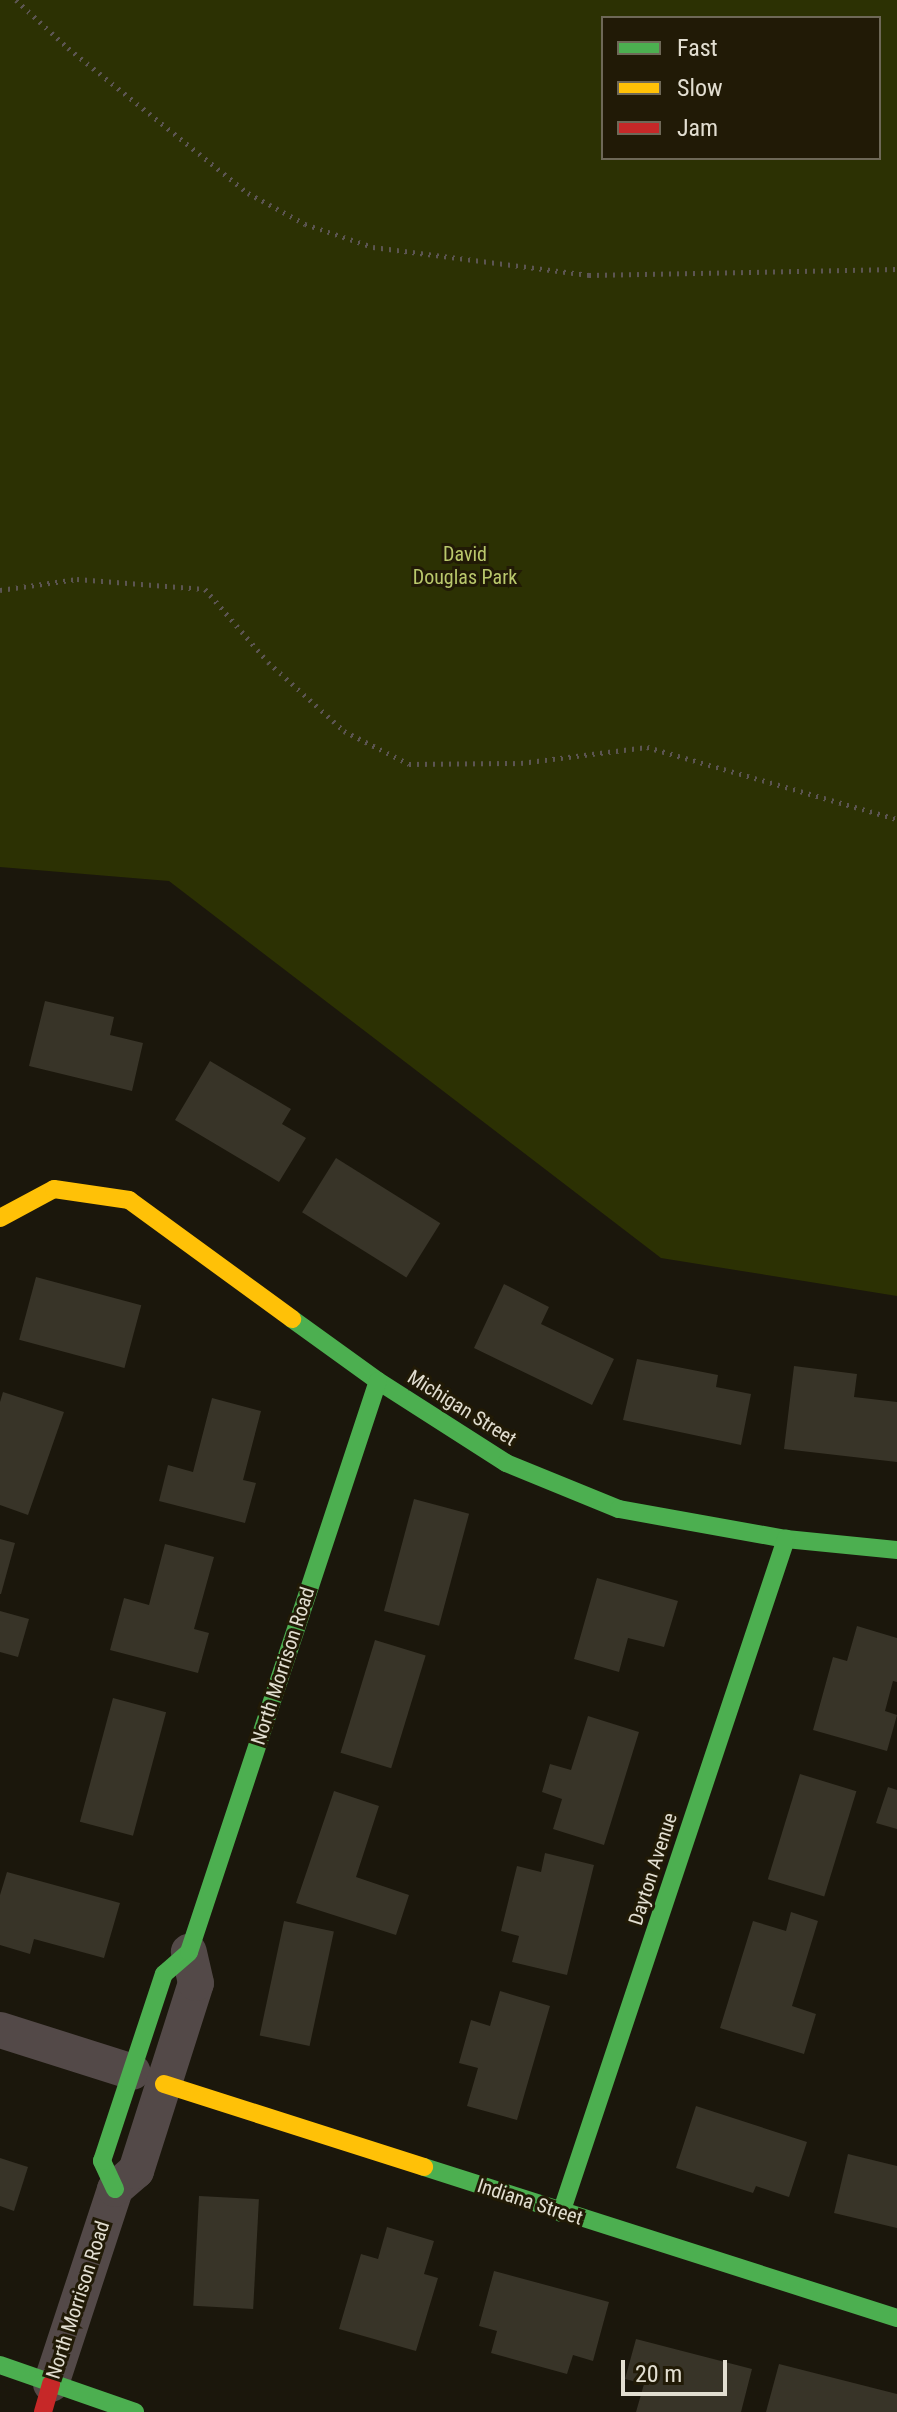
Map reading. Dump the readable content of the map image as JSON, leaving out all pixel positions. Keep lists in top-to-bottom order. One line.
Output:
{"streets":{"street":["Michigan Street","North Morrison Road","Dayton Avenue","Indiana Street"]},"crossings":[["Michigan Street","North Morrison Road"],["Michigan Street","Dayton Avenue"],["North Morrison Road","Indiana Street"],["Dayton Avenue","Indiana Street"]],"parks":["David Douglas Park"],"legend":["Fast","Slow","Jam"],"scale_bar":"20 m"}
